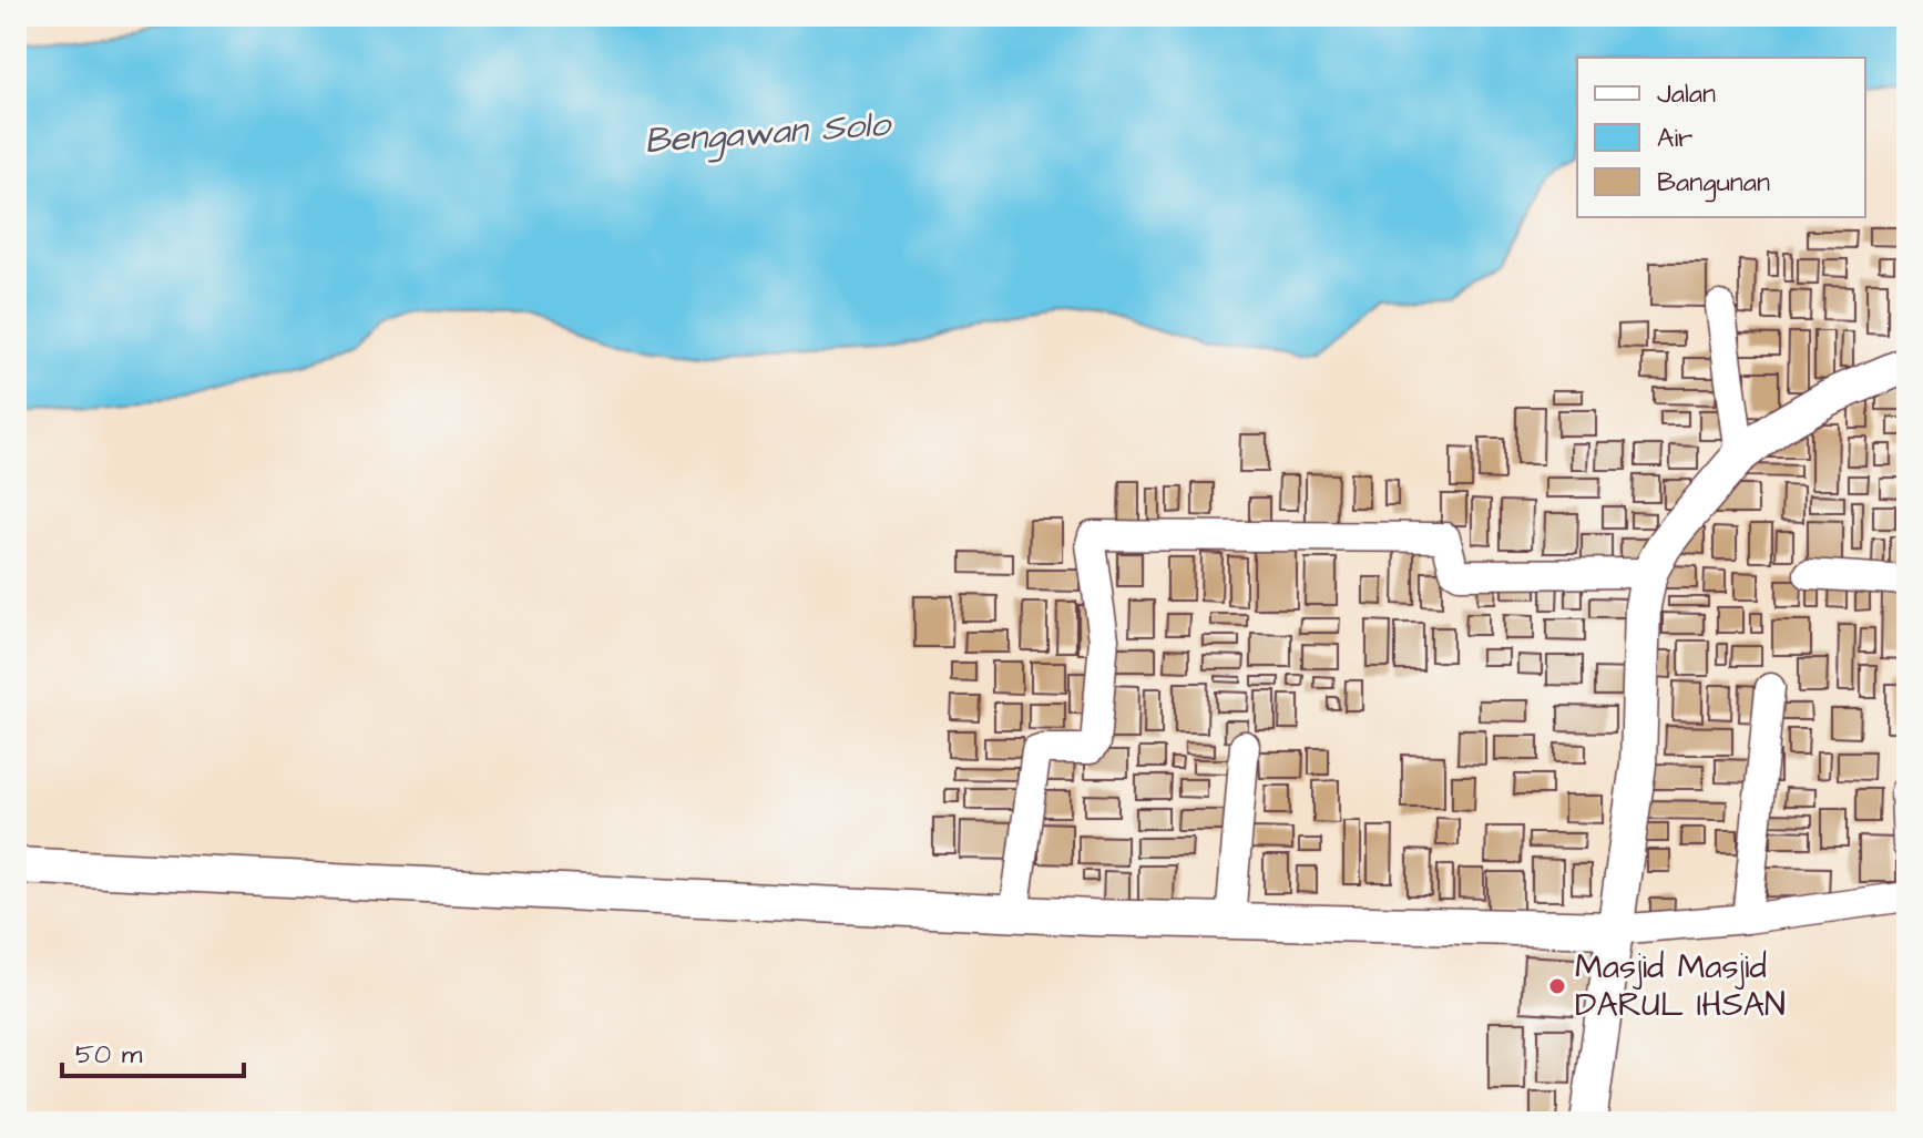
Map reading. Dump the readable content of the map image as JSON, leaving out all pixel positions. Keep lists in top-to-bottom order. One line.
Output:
{"water":["Bengawan Solo"],"places":["Masjid Masjid DARUL IHSAN"],"legend":["Jalan","Air","Bangunan"],"scale_bar":"50 m"}
